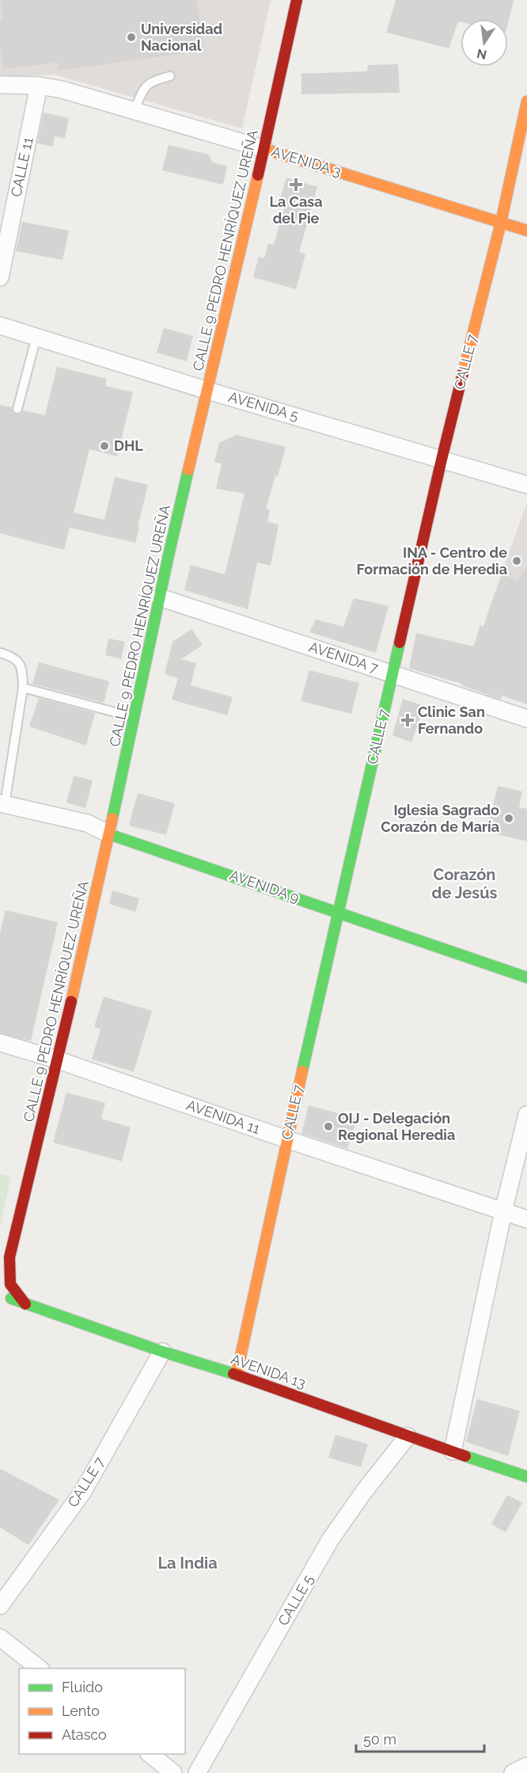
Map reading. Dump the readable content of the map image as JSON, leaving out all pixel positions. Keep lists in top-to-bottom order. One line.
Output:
{"streets":{"main road":["AVENIDA 3","CALLE 9 PEDRO HENRÍQUEZ UREÑA","CALLE 7","AVENIDA 9","AVENIDA 13"],"street":["CALLE 11","AVENIDA 5","AVENIDA 7","AVENIDA 11","CALLE 5"]},"crossings":[["AVENIDA 3","CALLE 11"],["AVENIDA 3","CALLE 9 PEDRO HENRÍQUEZ UREÑA"],["AVENIDA 3","CALLE 7"],["CALLE 9 PEDRO HENRÍQUEZ UREÑA","AVENIDA 5"],["CALLE 9 PEDRO HENRÍQUEZ UREÑA","AVENIDA 7"],["CALLE 9 PEDRO HENRÍQUEZ UREÑA","AVENIDA 9"],["CALLE 9 PEDRO HENRÍQUEZ UREÑA","AVENIDA 11"],["CALLE 9 PEDRO HENRÍQUEZ UREÑA","AVENIDA 13"],["CALLE 7","AVENIDA 5"],["CALLE 7","AVENIDA 7"],["CALLE 7","AVENIDA 9"],["CALLE 7","AVENIDA 11"],["CALLE 7","AVENIDA 13"],["AVENIDA 13","CALLE 5"]],"districts":["Corazón de Jesús","La India"],"places":{"other":["Universidad Nacional","DHL","INA - Centro de Formación de Heredia","Iglesia Sagrado Corazón de María","OIJ - Delegación Regional Heredia"],"health":["La Casa del Pie","Clinic San Fernando"]},"legend":["Fluido","Lento","Atasco"],"scale_bar":"50 m","north":"bottom"}
